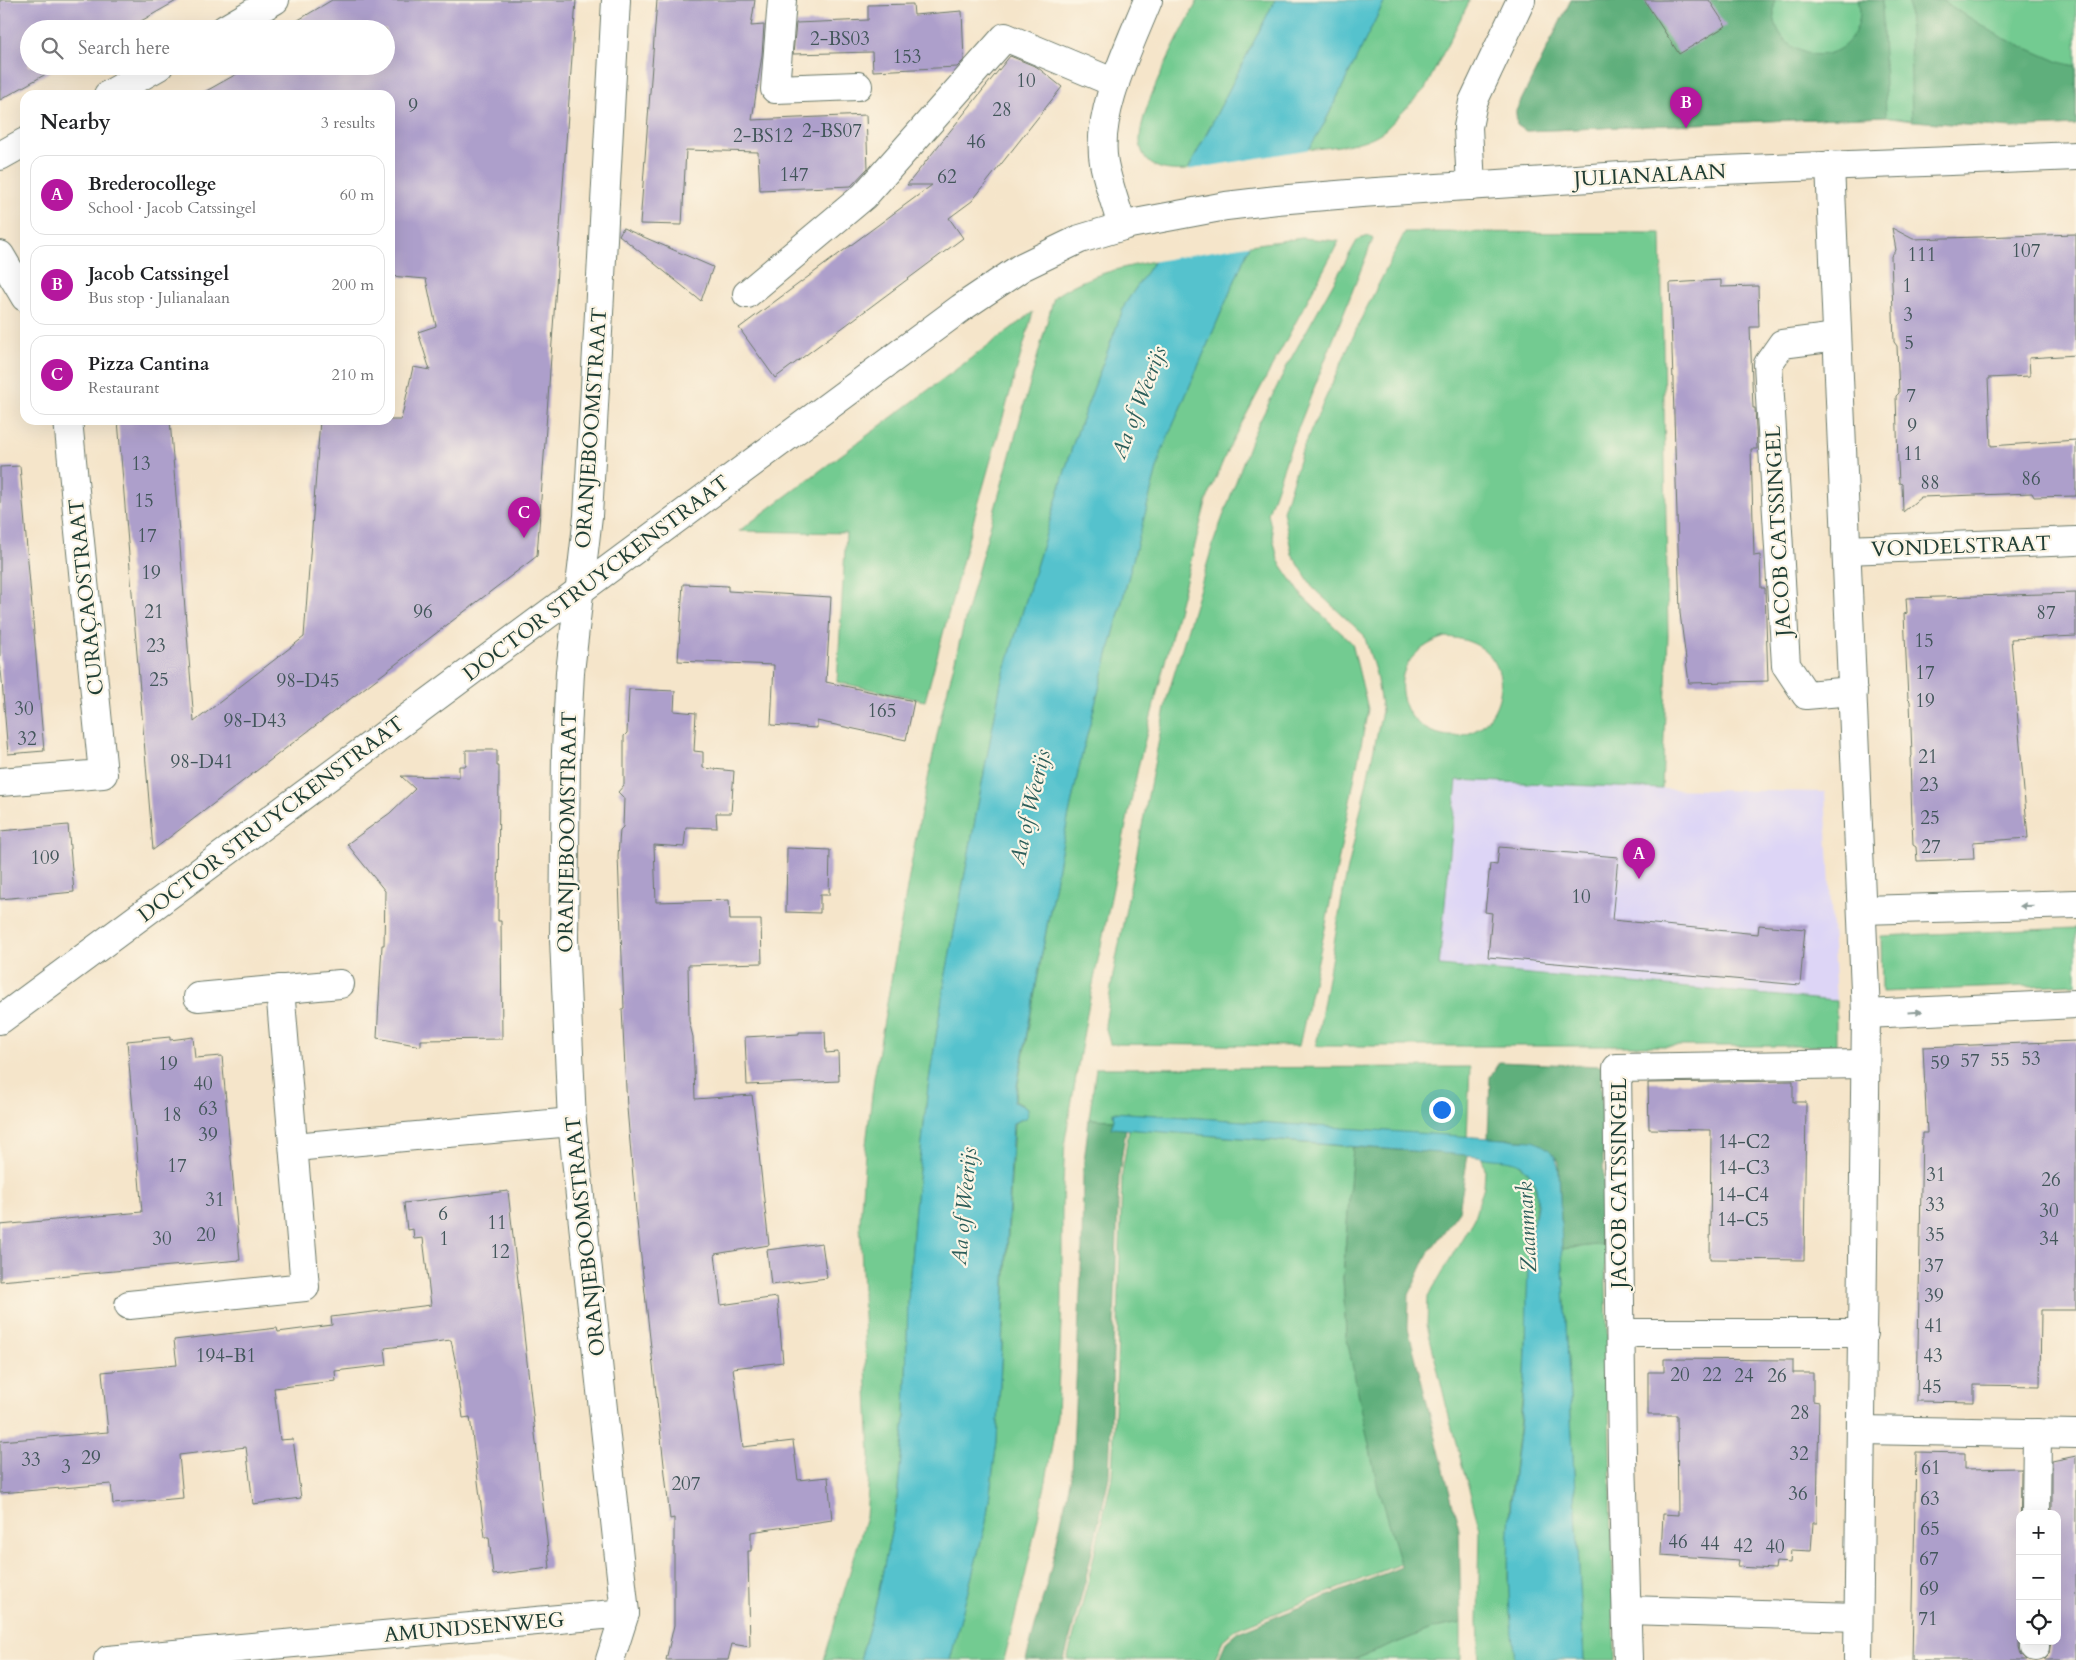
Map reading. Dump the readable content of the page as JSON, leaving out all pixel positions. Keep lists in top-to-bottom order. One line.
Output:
{"streets":{"street":["JULIANALAAN","ORANJEBOOMSTRAAT","JACOB CATSSINGEL","VONDELSTRAAT","DOCTOR STRUYCKENSTRAAT","CURAÇAOSTRAAT","AMUNDSENWEG"]},"crossings":[["JULIANALAAN","DOCTOR STRUYCKENSTRAAT"],["ORANJEBOOMSTRAAT","DOCTOR STRUYCKENSTRAAT"],["ORANJEBOOMSTRAAT","AMUNDSENWEG"]],"water":["Aa of Weerijs","Zaanmark"],"house_numbers":["2-BS03","153","10","9","28","2-BS07","2-BS12","46","147","62","107","111","1","3","5","7","9","11","13","86","88","15","17","19","21","96","87","15","23","17","25","98-D45","19","30","165","98-D43","32","21","98-D41","23","25","27","109","10","53","55","57","59","19","40","63","18","39","14-C2","17","14-C3","31","26","14-C4","31","33","30","6","14-C5","11","20","35","30","1","34","12","37","39","41","194-B1","43","20","22","24","26","45","28","32","29","33","3","61","207","36","63","65","46","44","42","40","67","69","71"],"page":{"search":"Search here","pins":["B","C","A"],"heading":["Nearby","3 results"],"list":[{"mark":"A","name":"Brederocollege","note":"School · Jacob Catssingel","value":"60 m"},{"mark":"B","name":"Jacob Catssingel","note":"Bus stop · Julianalaan","value":"200 m"},{"mark":"C","name":"Pizza Cantina","note":"Restaurant","value":"210 m"}],"map_buttons":["+","−"]}}
